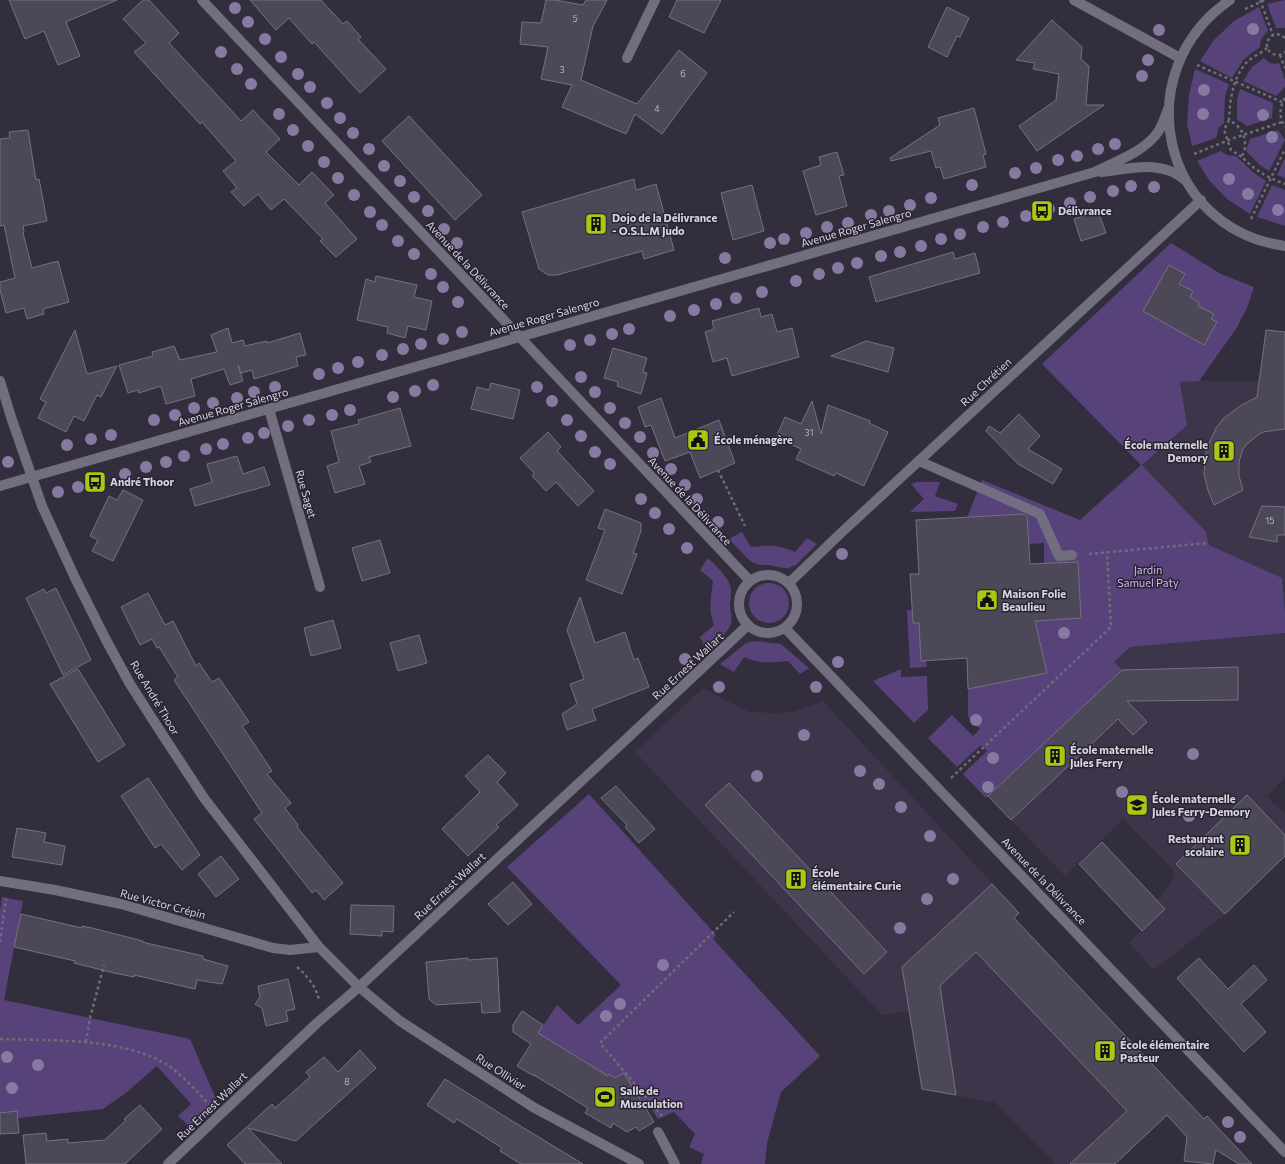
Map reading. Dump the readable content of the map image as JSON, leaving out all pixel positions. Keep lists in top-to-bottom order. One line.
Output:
{"streets":{"street":["Avenue Roger Salengro","Avenue de la Délivrance","Rue Chrétien","Rue Saget","Rue Ernest Wallart","Rue André Thoor","Rue Victor Crépin","Rue Ollivier"]},"crossings":[["Avenue Roger Salengro","Avenue de la Délivrance"],["Avenue Roger Salengro","Rue Saget"],["Avenue Roger Salengro","Rue André Thoor"],["Avenue de la Délivrance","Rue Chrétien"],["Avenue de la Délivrance","Rue Ernest Wallart"],["Rue Chrétien","Rue Ernest Wallart"],["Rue Ernest Wallart","Rue André Thoor"],["Rue Ernest Wallart","Rue Ollivier"],["Rue André Thoor","Rue Victor Crépin"],["Rue André Thoor","Rue Ollivier"]],"parks":["Jardin Samuel Paty"],"places":{"bus stop":["Délivrance","André Thoor"],"building":["Dojo de la Délivrance - O.S.L.M Judo","École maternelle Demory","École maternelle Jules Ferry","Restaurant scolaire","École élémentaire Curie","École élémentaire Pasteur"],"public building":["École ménagère","Maison Folie Beaulieu"],"school or university":["École maternelle Jules Ferry-Demory"],"sports":["Salle de Musculation"]},"house_numbers":["5","3","6","4","31","15","8"]}
